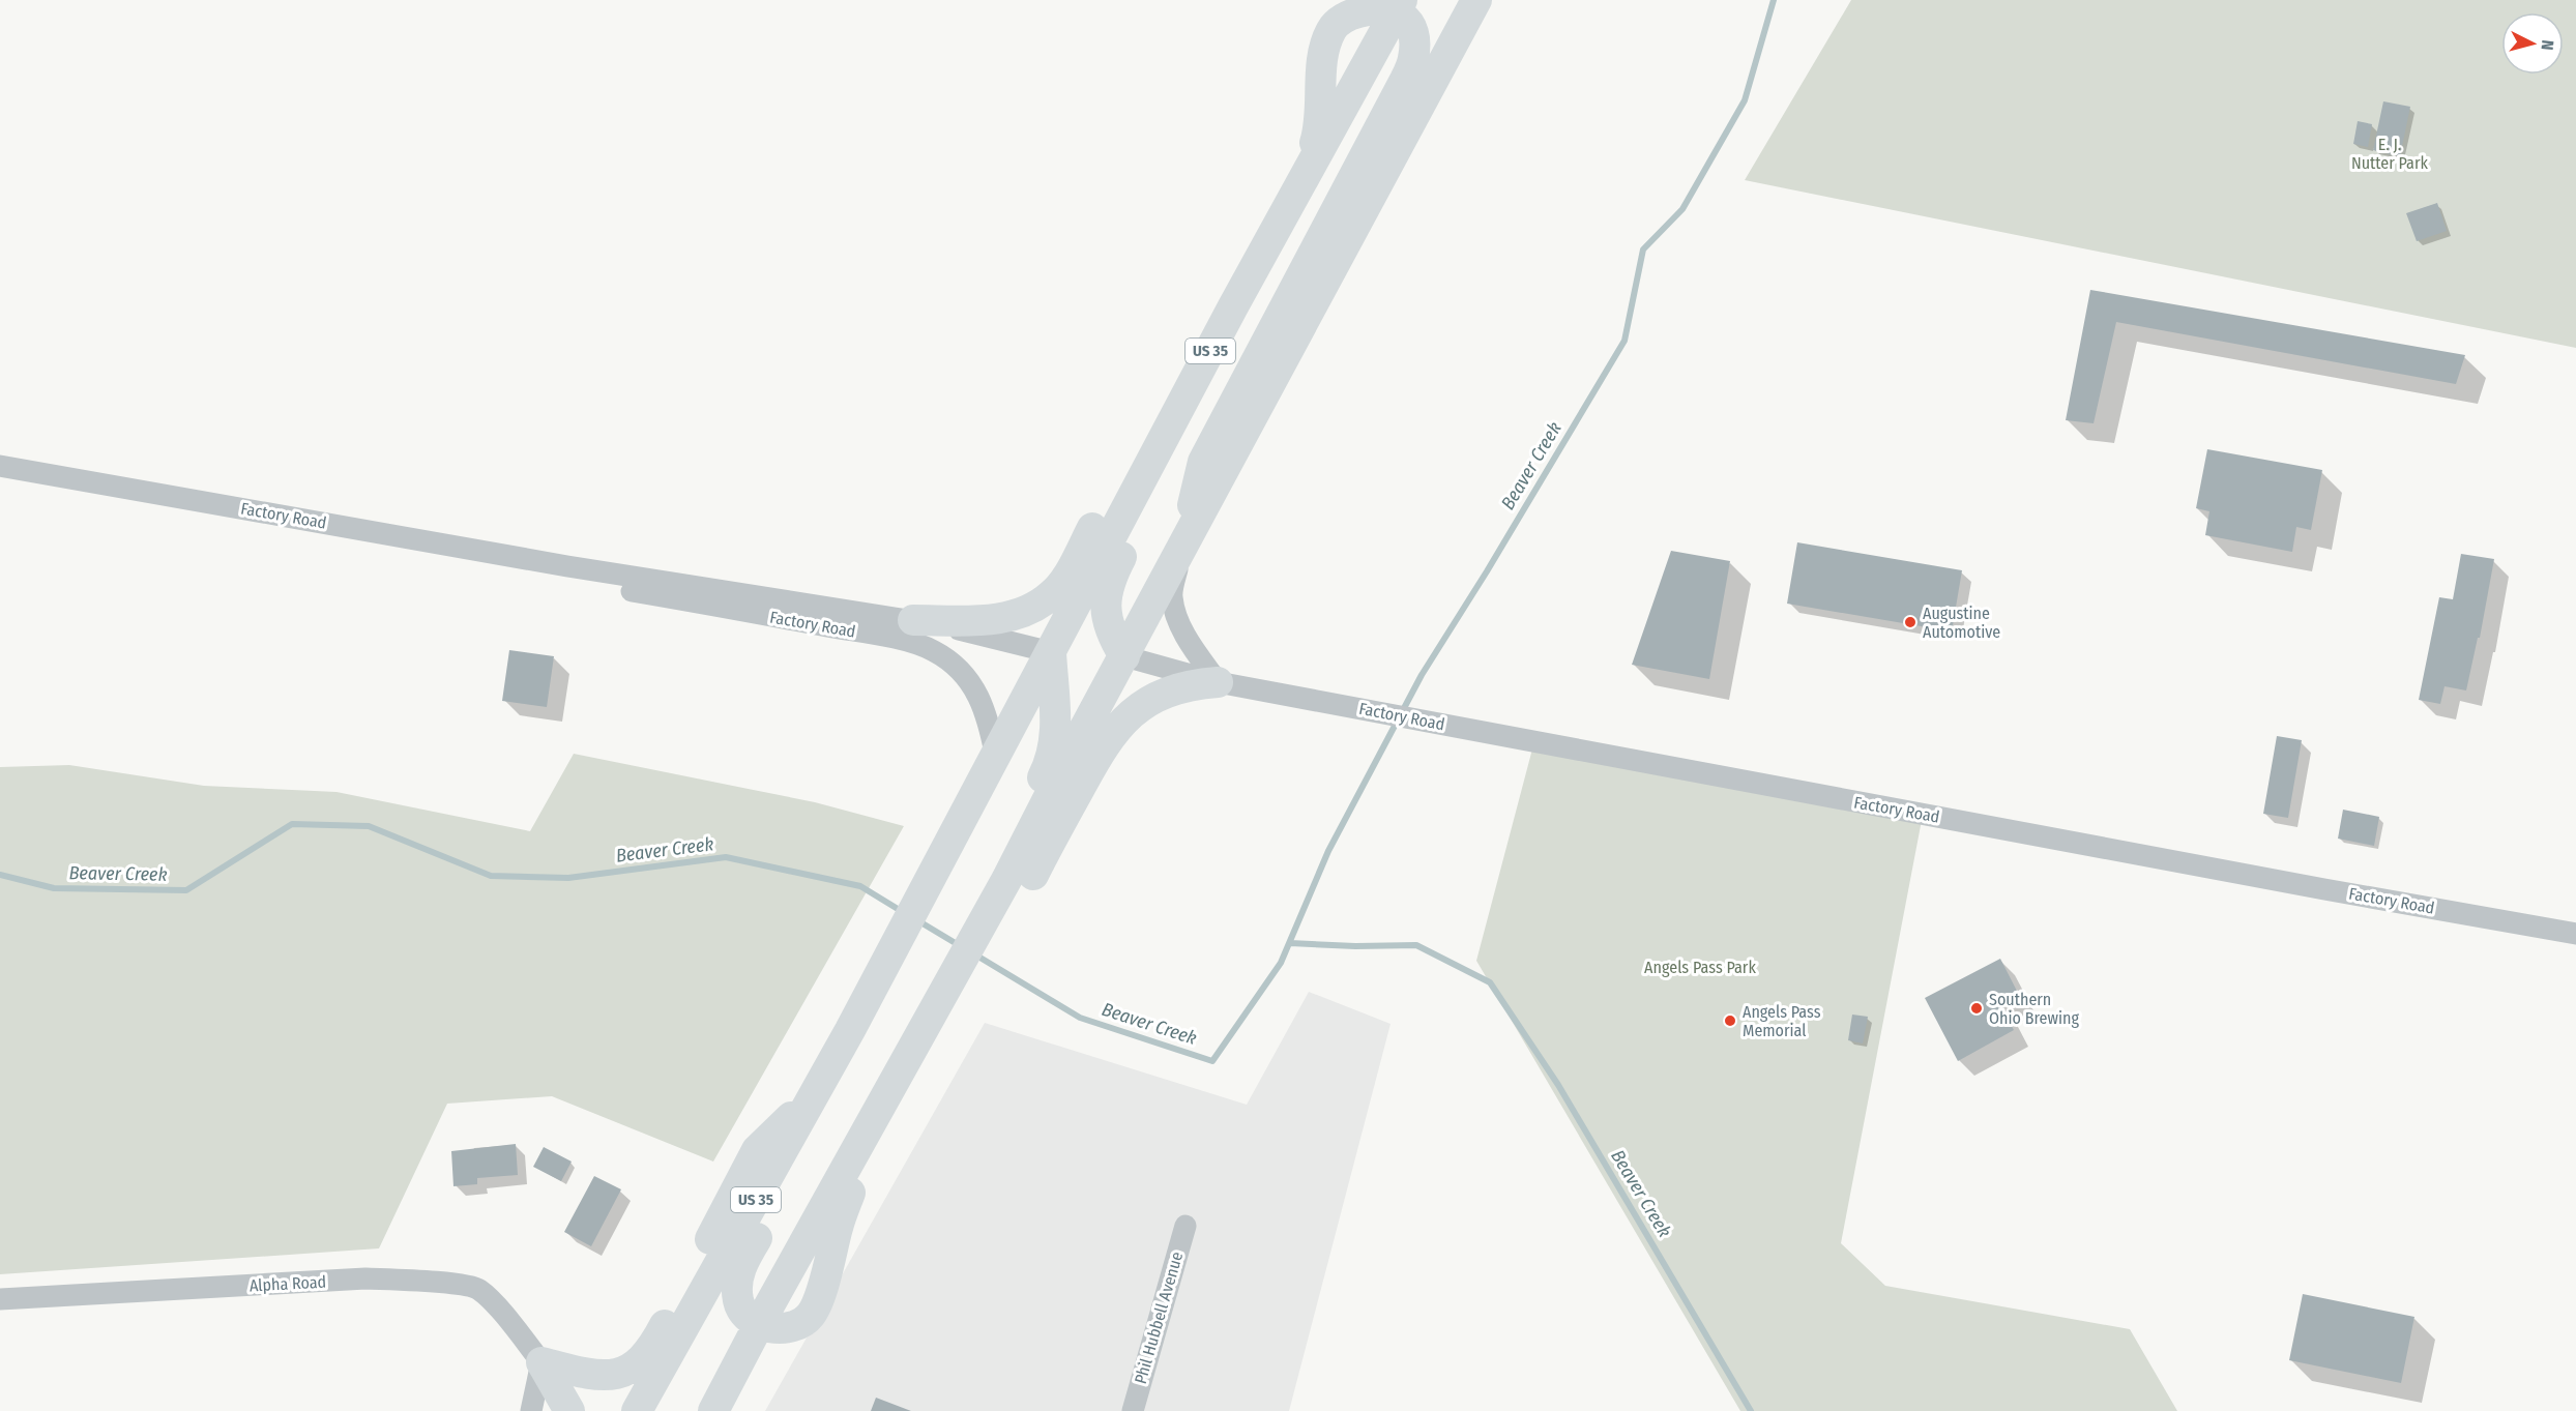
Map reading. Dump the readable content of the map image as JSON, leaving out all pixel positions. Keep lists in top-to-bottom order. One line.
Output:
{"streets":{"highway":["US 35"],"street":["Factory Road","Alpha Road","Phil Hubbell Avenue"]},"crossings":[["US 35","Factory Road"]],"water":["Beaver Creek"],"parks":["E. J. Nutter Park","Angels Pass Park"],"places":["Augustine Automotive","Southern Ohio Brewing","Angels Pass Memorial"],"north":"right"}
